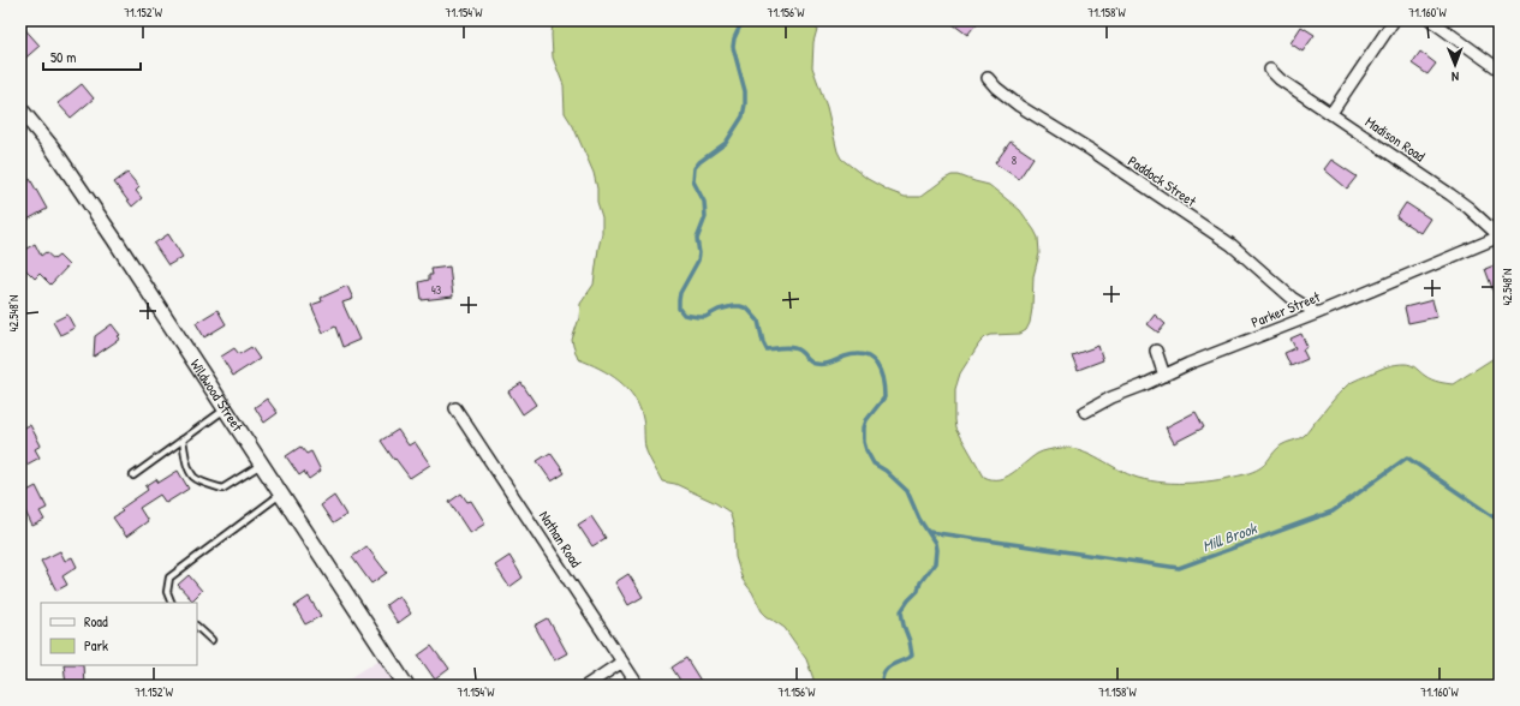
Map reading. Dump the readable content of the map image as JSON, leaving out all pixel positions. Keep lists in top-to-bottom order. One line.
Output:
{"streets":{"street":["Madison Road","Paddock Street","Parker Street","Wildwood Street","Nathan Road"]},"crossings":[["Madison Road","Parker Street"],["Paddock Street","Parker Street"]],"water":["Mill Brook"],"house_numbers":["8","43"],"legend":["Road","Park"],"scale_bar":"50 m","north":"bottom","coordinates":["71.152°W","71.154°W","71.156°W","71.158°W","71.160°W","42.548°N"]}
